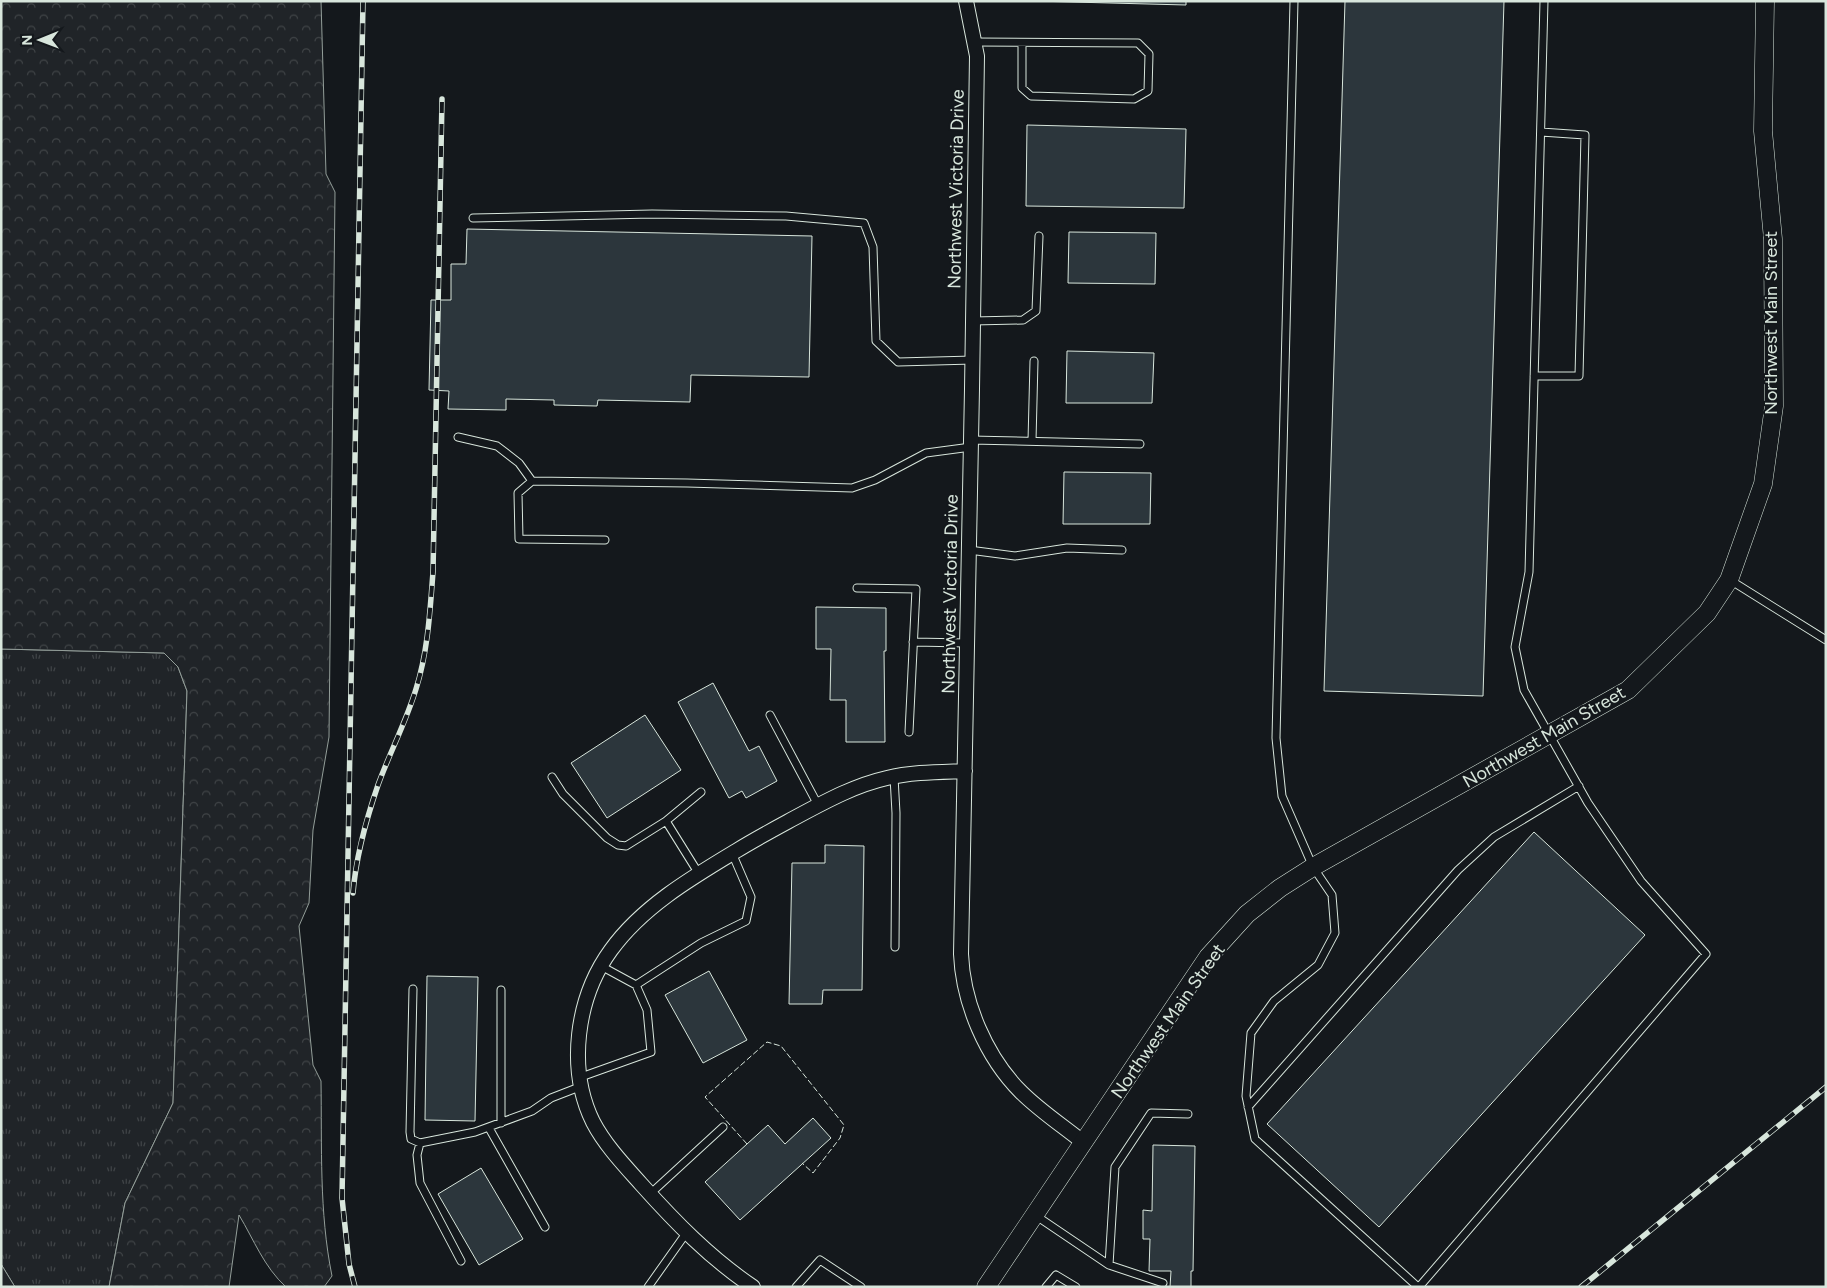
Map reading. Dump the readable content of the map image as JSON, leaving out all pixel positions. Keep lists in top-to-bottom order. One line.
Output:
{"streets":{"street":["Northwest Victoria Drive","Northwest Main Street"]},"crossings":[["Northwest Victoria Drive","Northwest Main Street"]],"north":"left"}
